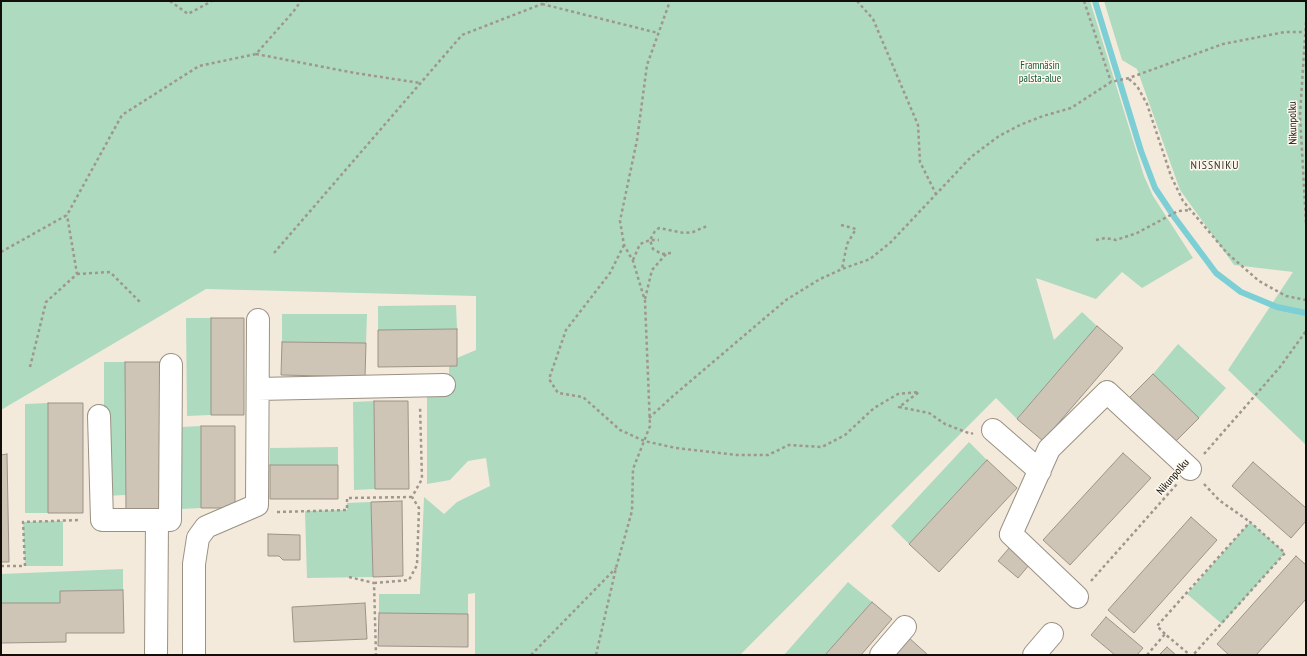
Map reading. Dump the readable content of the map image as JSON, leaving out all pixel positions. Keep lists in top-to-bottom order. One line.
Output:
{"streets":{"path":["Nikunpolku"]},"districts":["NISSNIKU"],"parks":["Framnäsin palsta-alue"]}
